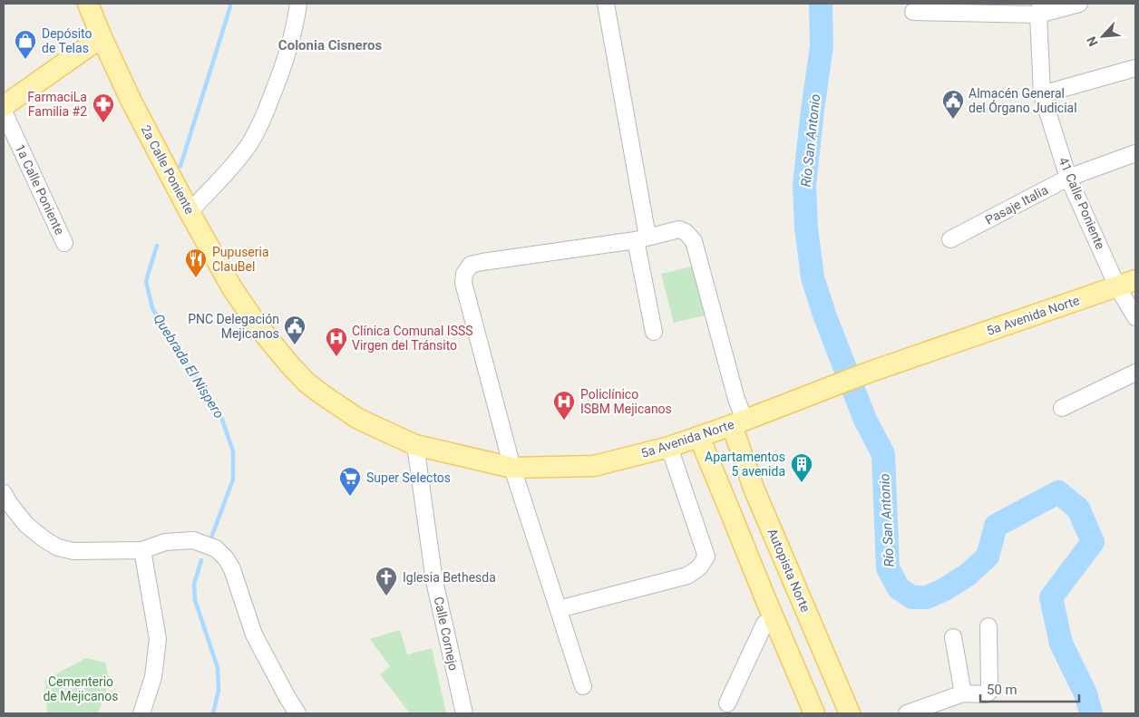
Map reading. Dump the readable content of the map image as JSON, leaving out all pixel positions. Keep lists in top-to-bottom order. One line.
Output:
{"streets":{"main road":["2a Calle Poniente","5a Avenida Norte","Autopista Norte"],"street":["1a Calle Poniente","41 Calle Poniente","Pasaje Italia","Calle Cornejo"]},"crossings":[["2a Calle Poniente","5a Avenida Norte"],["41 Calle Poniente","Pasaje Italia"],["41 Calle Poniente","5a Avenida Norte"],["5a Avenida Norte","Autopista Norte"],["5a Avenida Norte","Calle Cornejo"]],"districts":["Colonia Cisneros"],"water":["Río San Antonio","Quebrada El Nispero"],"parks":["Cementerio de Mejicanos"],"places":{"shop":["Depósito de Telas"],"public building":["Almacén General del Órgano Judicial","PNC Delegación Mejicanos"],"pharmacy":["FarmaciLa Familia #2"],"restaurant":["Pupuseria ClauBel"],"hospital":["Clínica Comunal ISSS Virgen del Tránsito","Policlínico ISBM Mejicanos"],"building":["Apartamentos 5 avenida"],"supermarket":["Super Selectos"],"church":["Iglesia Bethesda"]},"scale_bar":"50 m","north":"bottom left"}
